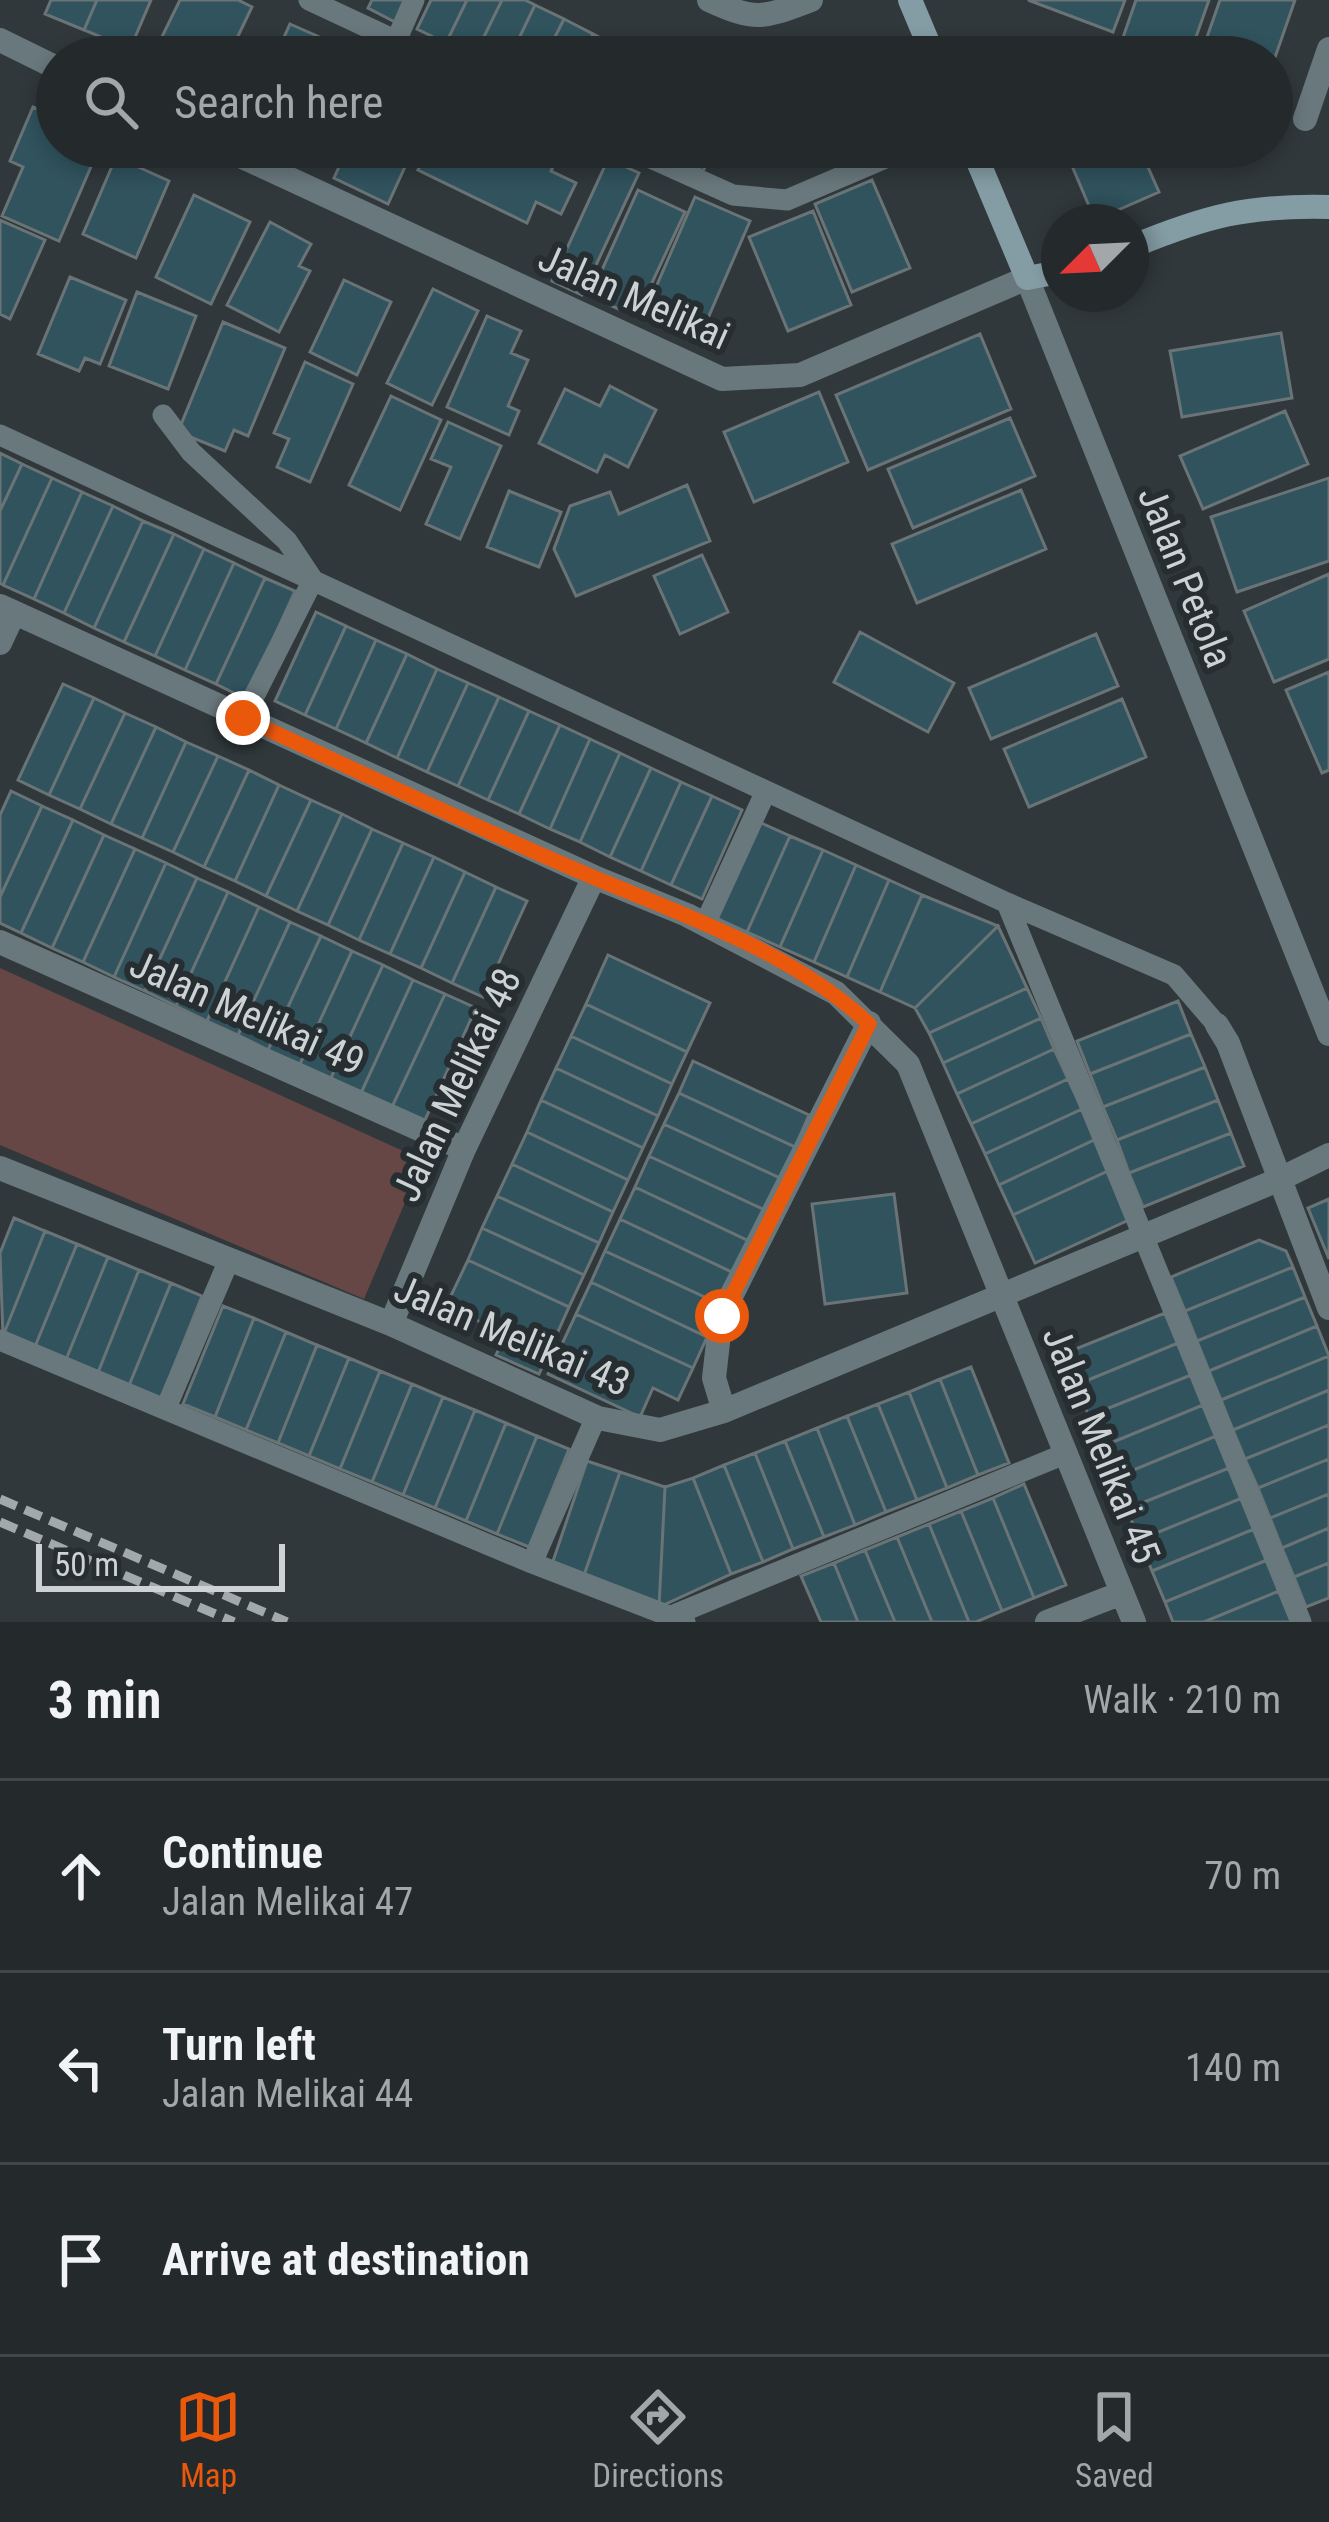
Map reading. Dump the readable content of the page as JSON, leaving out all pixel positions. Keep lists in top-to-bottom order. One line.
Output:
{"streets":{"street":["Jalan Melikai","Jalan Petola","Jalan Melikai 49","Jalan Melikai 48","Jalan Melikai 43","Jalan Melikai 45"]},"crossings":[["Jalan Melikai","Jalan Petola"],["Jalan Melikai 49","Jalan Melikai 48"],["Jalan Melikai 48","Jalan Melikai 43"],["Jalan Melikai 48","Jalan Melikai 45"],["Jalan Melikai 43","Jalan Melikai 45"]],"scale_bar":"50 m","north":"bottom left","page":{"search":"Search here","scale":"50 m","heading":["3 min","Walk · 210 m"],"list":[["Continue","Jalan Melikai 47","70 m"],["Turn left","Jalan Melikai 44","140 m"],"Arrive at destination"],"nav":["Map","Directions","Saved"]}}
